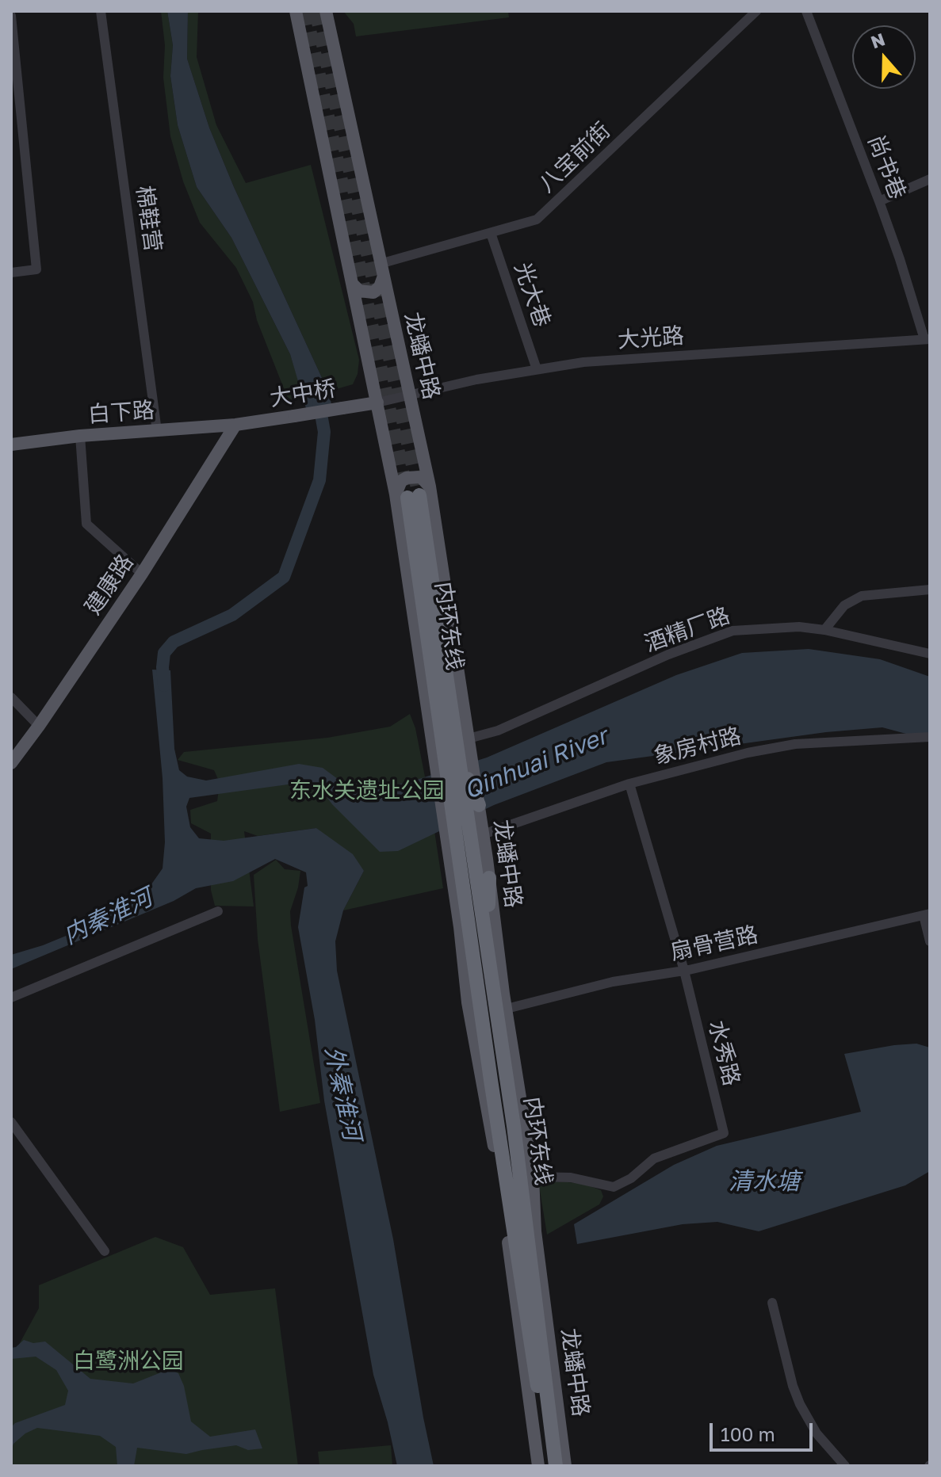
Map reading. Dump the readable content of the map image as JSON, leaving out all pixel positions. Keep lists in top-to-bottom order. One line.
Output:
{"streets":{"highway":["内环东线"],"main road":["龙蟠中路","大中桥","白下路","建康路"],"street":["八宝前街","尚书巷","棉鞋营","光大巷","大光路","酒精厂路","象房村路","扇骨营路","水秀路"]},"crossings":[["八宝前街","光大巷"],["八宝前街","龙蟠中路"],["尚书巷","大光路"],["棉鞋营","白下路"],["光大巷","大光路"],["大光路","龙蟠中路"],["大光路","大中桥"],["龙蟠中路","大中桥"],["龙蟠中路","内环东线"],["龙蟠中路","酒精厂路"],["龙蟠中路","象房村路"],["龙蟠中路","扇骨营路"],["龙蟠中路","水秀路"],["大中桥","白下路"],["大中桥","建康路"],["白下路","建康路"],["象房村路","水秀路"],["扇骨营路","水秀路"]],"water":["Qinhuai River","内秦淮河","外秦淮河","清水塘"],"parks":["东水关遗址公园","白鹭洲公园"],"scale_bar":"100 m","north":"top"}
